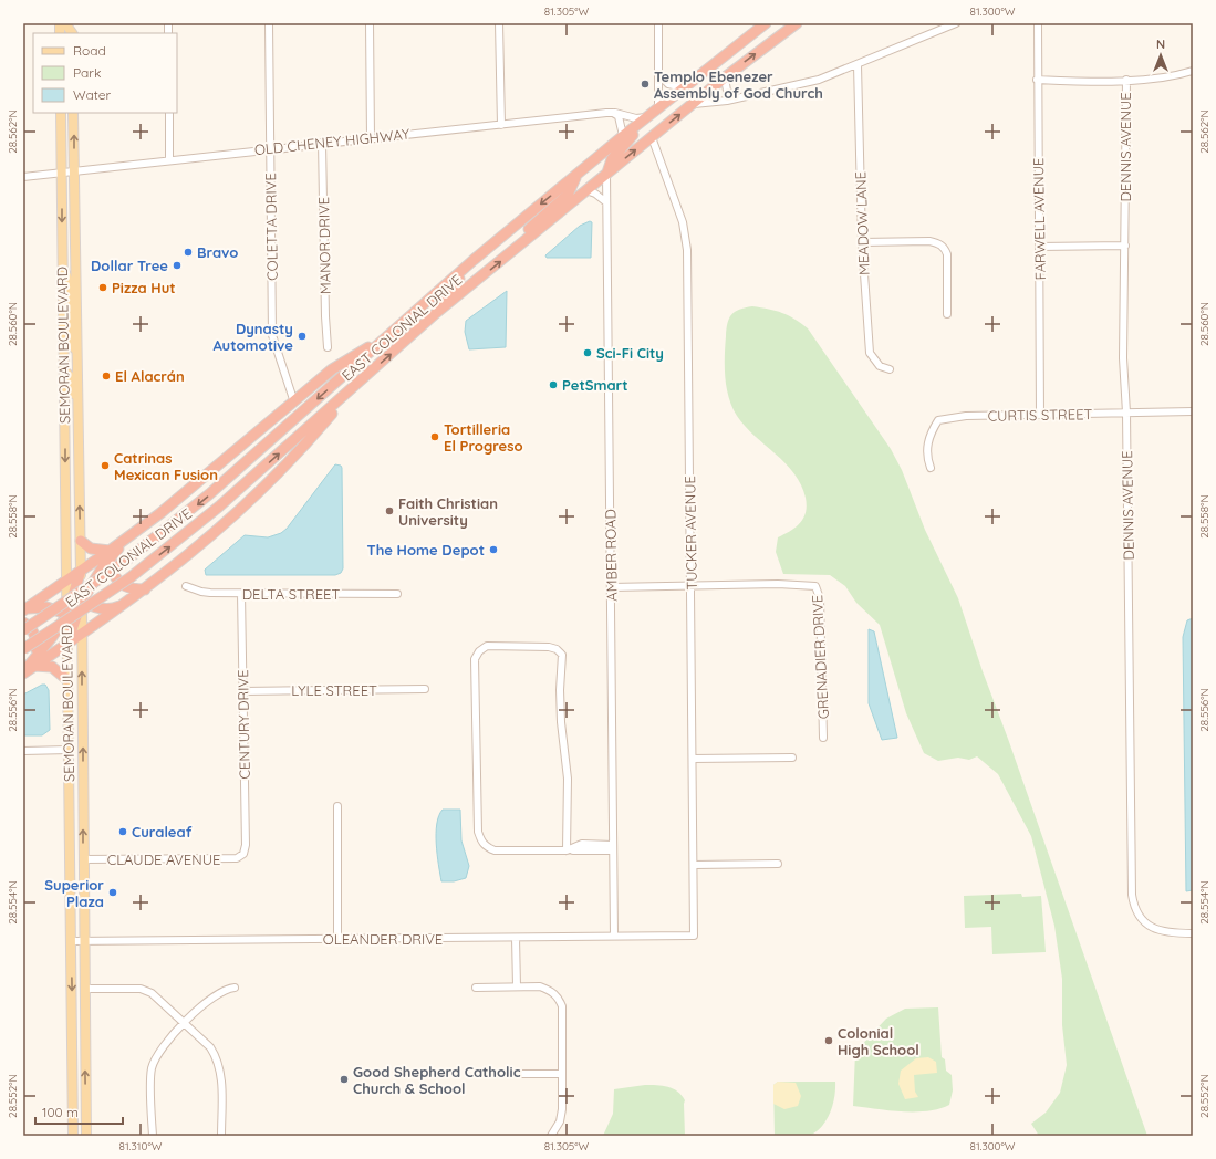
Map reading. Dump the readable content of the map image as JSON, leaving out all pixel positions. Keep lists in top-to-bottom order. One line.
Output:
{"streets":{"highway":["EAST COLONIAL DRIVE"],"main road":["SEMORAN BOULEVARD"],"street":["OLD CHENEY HIGHWAY","DENNIS AVENUE","FARWELL AVENUE","MEADOW LANE","COLETTA DRIVE","MANOR DRIVE","CURTIS STREET","TUCKER AVENUE","AMBER ROAD","DELTA STREET","GRENADIER DRIVE","LYLE STREET","CENTURY DRIVE","CLAUDE AVENUE","OLEANDER DRIVE"]},"crossings":[["OLD CHENEY HIGHWAY","COLETTA DRIVE"],["OLD CHENEY HIGHWAY","MANOR DRIVE"],["OLD CHENEY HIGHWAY","EAST COLONIAL DRIVE"],["OLD CHENEY HIGHWAY","SEMORAN BOULEVARD"],["DENNIS AVENUE","CURTIS STREET"],["FARWELL AVENUE","CURTIS STREET"],["EAST COLONIAL DRIVE","TUCKER AVENUE"],["EAST COLONIAL DRIVE","AMBER ROAD"],["SEMORAN BOULEVARD","CLAUDE AVENUE"],["SEMORAN BOULEVARD","OLEANDER DRIVE"],["TUCKER AVENUE","GRENADIER DRIVE"],["TUCKER AVENUE","OLEANDER DRIVE"],["AMBER ROAD","OLEANDER DRIVE"],["DELTA STREET","CENTURY DRIVE"],["LYLE STREET","CENTURY DRIVE"],["CENTURY DRIVE","CLAUDE AVENUE"]],"places":["Templo Ebenezer Assembly of God Church","Bravo","Dollar Tree","Pizza Hut","Dynasty Automotive","Sci-Fi City","El Alacrán","PetSmart","Tortilleria El Progreso","Catrinas Mexican Fusion","Faith Christian University","The Home Depot","Curaleaf","Superior Plaza","Colonial High School","Good Shepherd Catholic Church & School"],"legend":["Road","Park","Water"],"scale_bar":"100 m","north":"top","coordinates":["81.305°W","81.300°W","28.562°N","28.560°N","28.558°N","28.556°N","28.554°N","28.552°N","81.310°W"]}
